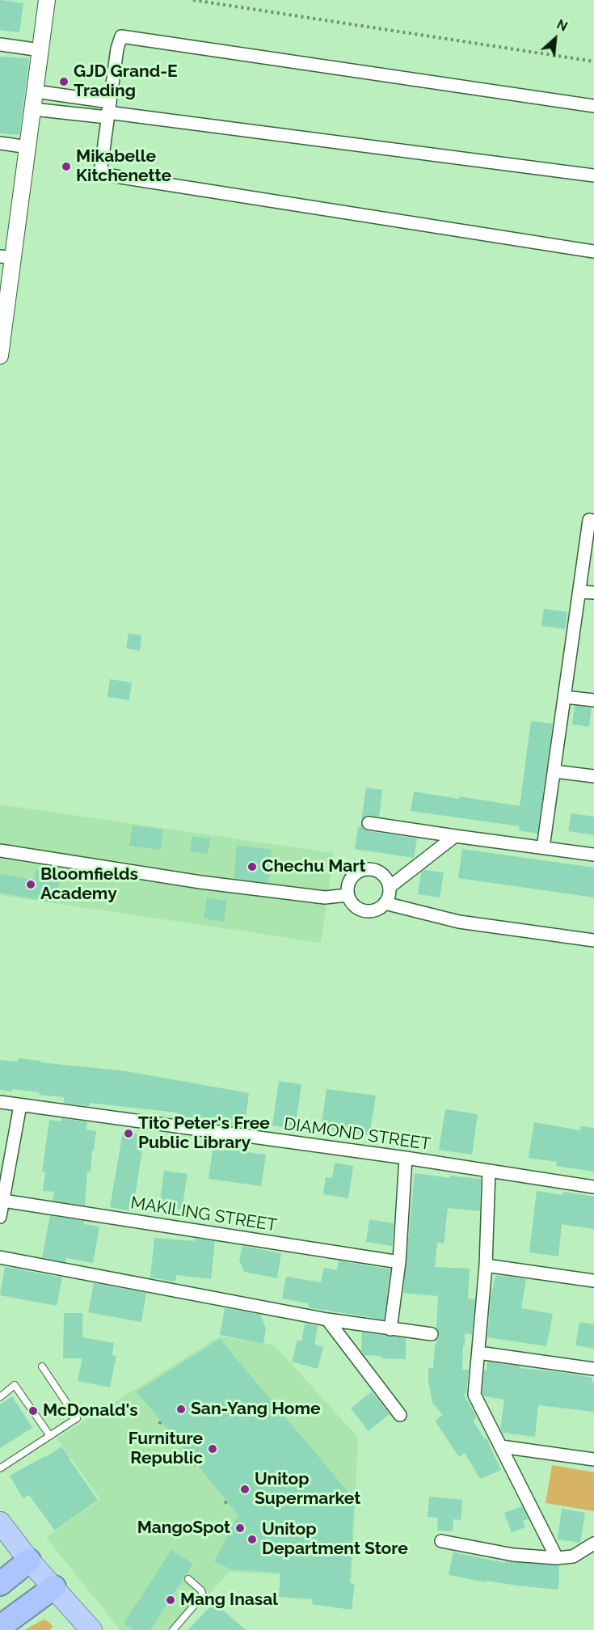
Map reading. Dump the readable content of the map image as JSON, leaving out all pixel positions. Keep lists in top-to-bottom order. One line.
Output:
{"streets":{"street":["DIAMOND STREET","MAKILING STREET"]},"places":["GJD Grand-E Trading","Mikabelle Kitchenette","Chechu Mart","Bloomfields Academy","Tito Peter's Free Public Library","San-Yang Home","McDonald's","Furniture Republic","Unitop Supermarket","MangoSpot","Unitop Department Store","Mang Inasal"],"north":"top right"}
